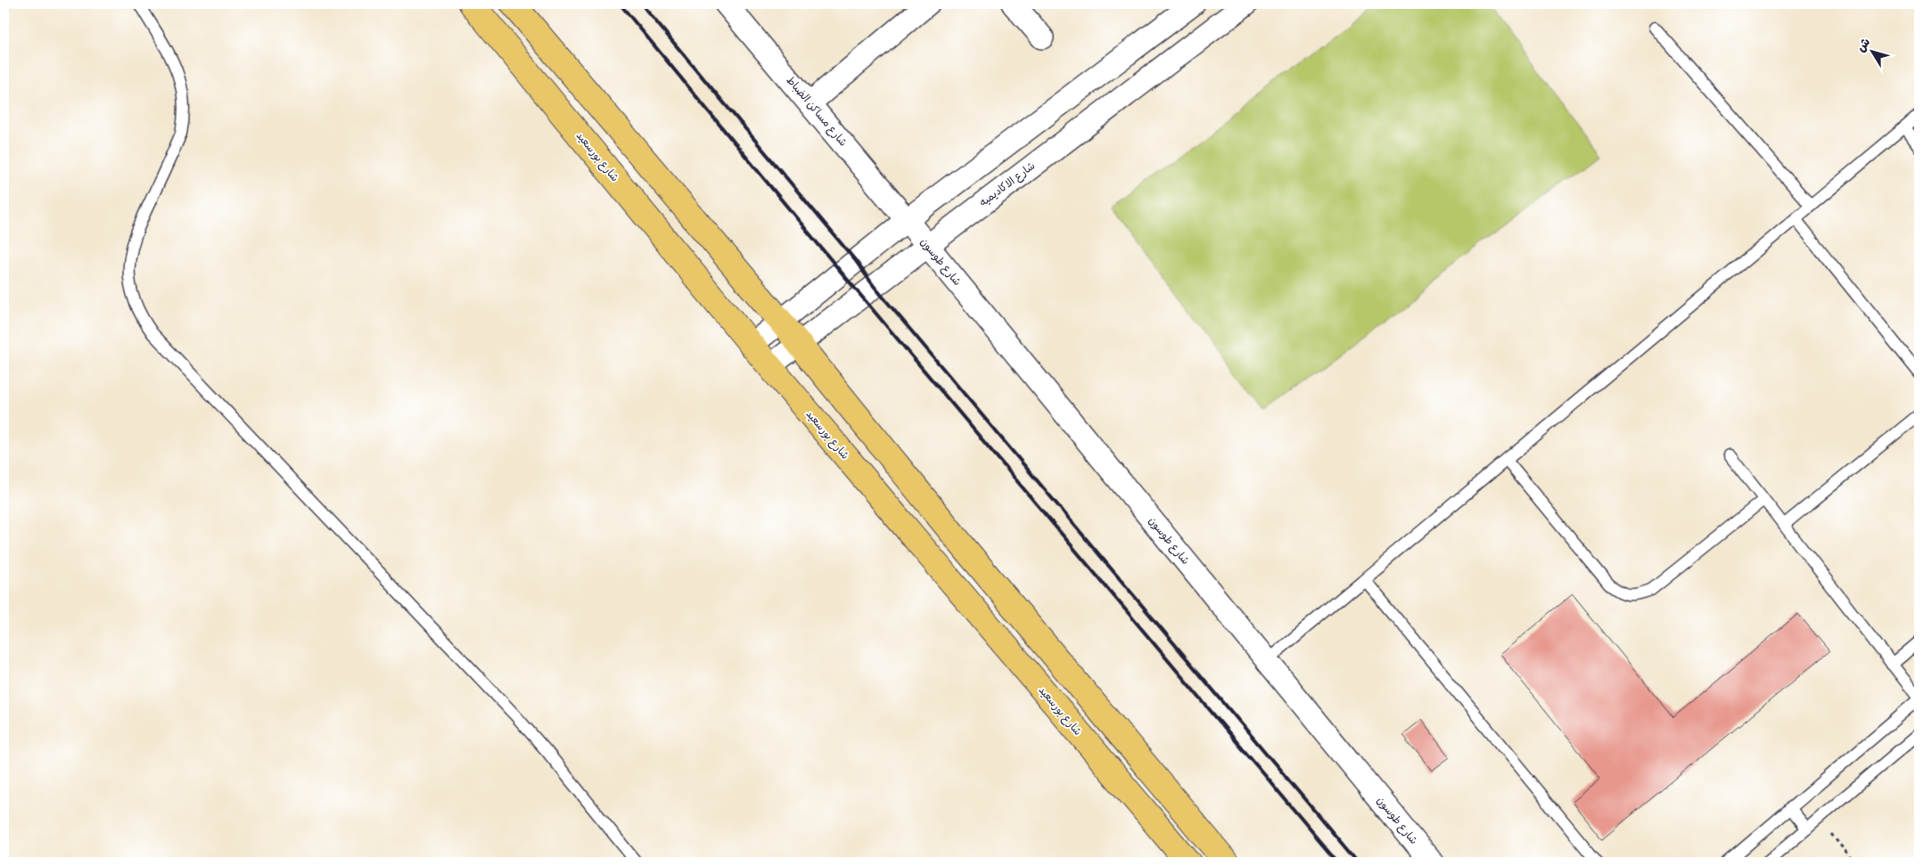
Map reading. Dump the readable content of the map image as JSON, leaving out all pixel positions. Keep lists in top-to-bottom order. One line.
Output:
{"streets":{"main road":["شارع بورسعيد"],"street":["شارع مساكن الضباط","شارع الاكاديميه","شارع طوسون"]},"crossings":[["شارع مساكن الضباط","شارع طوسون"],["شارع بورسعيد","شارع الاكاديميه"],["شارع الاكاديميه","شارع طوسون"]],"north":"top left"}
